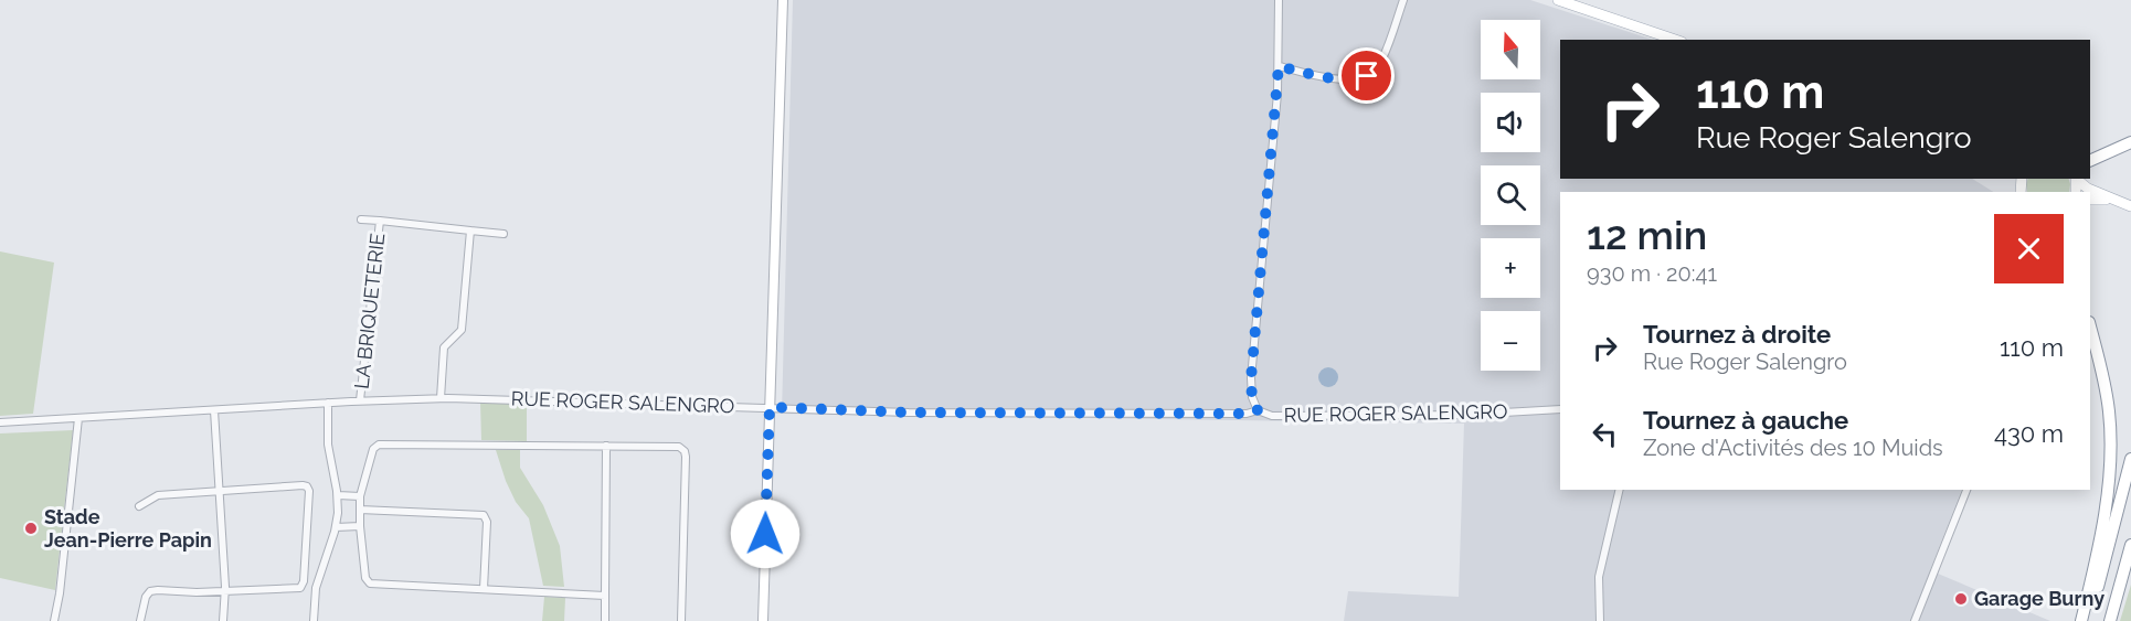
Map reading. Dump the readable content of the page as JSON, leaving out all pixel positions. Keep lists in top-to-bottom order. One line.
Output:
{"streets":{"street":["LA BRIQUETERIE","RUE ROGER SALENGRO"]},"crossings":[["LA BRIQUETERIE","RUE ROGER SALENGRO"]],"places":["Stade Jean-Pierre Papin","Garage Burny"],"north":"top","page":{"map_buttons":["+","−"],"turn":["110 m","Rue Roger Salengro"],"heading":["12 min","930 m · 20:41"],"list":[{"name":"Tournez à droite","note":"Rue Roger Salengro","value":"110 m"},{"name":"Tournez à gauche","note":"Zone d'Activités des 10 Muids","value":"430 m"}]}}
